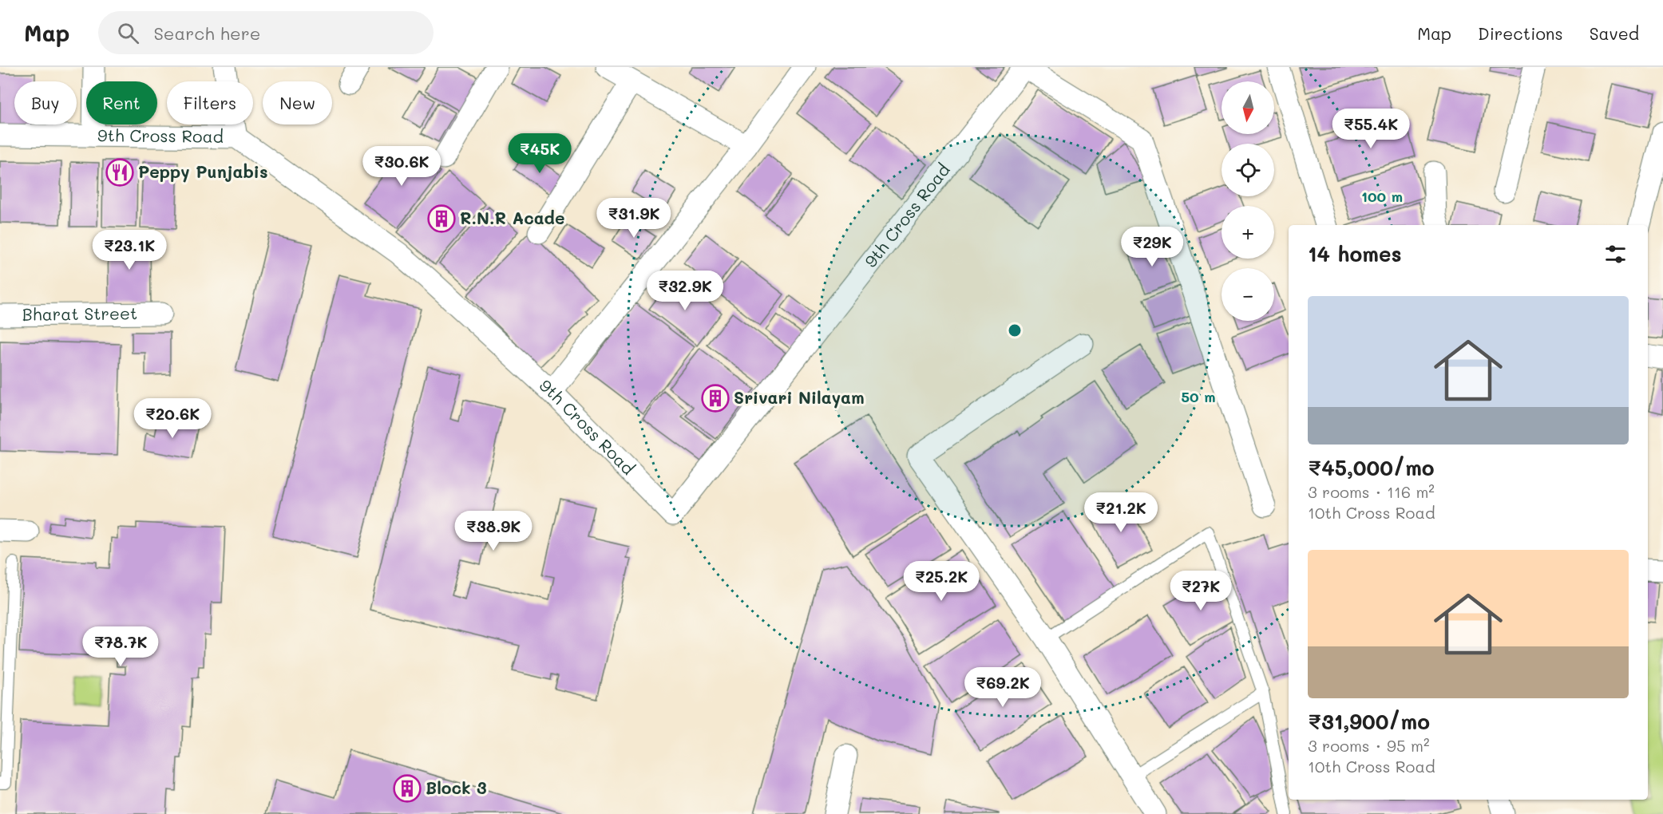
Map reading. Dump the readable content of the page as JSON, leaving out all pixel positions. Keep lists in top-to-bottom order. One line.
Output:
{"streets":{"street":["9th Cross Road","Bharat Street"]},"places":{"restaurant":["Peppy Punjabis"],"building":["R.N.R Acade","Srivari Nilayam","Block 3"]},"north":"bottom","page":{"header":"Map","search":"Search here","nav":["Map","Directions","Saved"],"map_buttons":["+","−"],"chip":["Buy","Rent","Filters","New"],"price":["₹55.4K","₹45K","₹30.6K","₹31.9K","₹29K","₹23.1K","₹32.9K","₹20.6K","₹21.2K","₹38.9K","₹25.2K","₹27K","₹78.7K","₹69.2K"],"heading":"14 homes","list":[{"name":"₹45,000/mo","note":"3 rooms · 116 m² · 10th Cross Road"},{"name":"₹31,900/mo","note":"3 rooms · 95 m² · 10th Cross Road"}]},"rings":["100 m","50 m"]}
